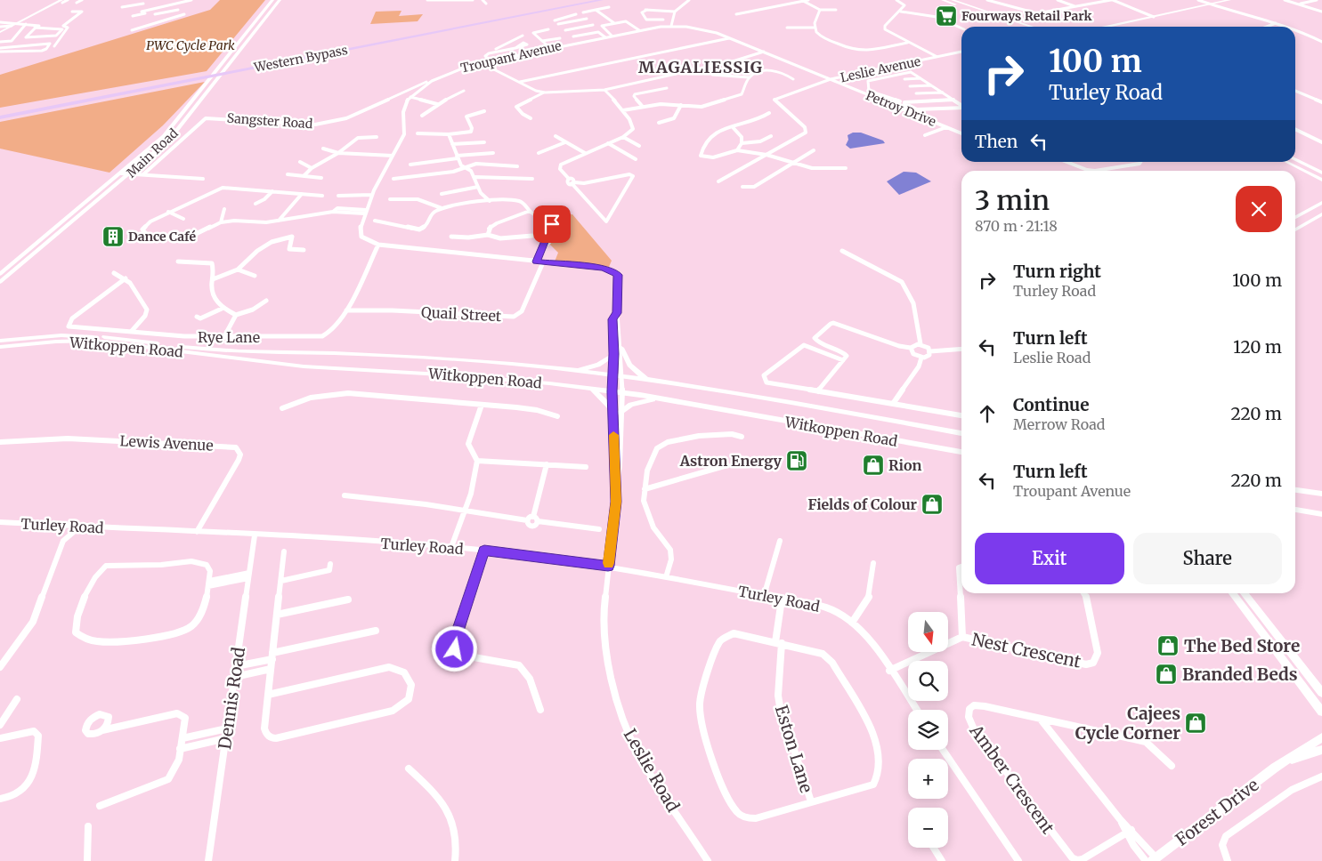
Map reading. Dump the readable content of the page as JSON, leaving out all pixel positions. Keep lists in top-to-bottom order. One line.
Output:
{"streets":{"highway":["Western Bypass"],"main road":["Main Road","Witkoppen Road","Forest Drive"],"street":["Troupant Avenue","Leslie Avenue","Petroy Drive","Sangster Road","Quail Street","Rye Lane","Lewis Avenue","Turley Road","Nest Crescent","Dennis Road","Eston Lane","Leslie Road","Amber Crescent"]},"crossings":[["Troupant Avenue","Leslie Avenue"],["Troupant Avenue","Petroy Drive"],["Troupant Avenue","Sangster Road"],["Leslie Avenue","Petroy Drive"],["Quail Street","Rye Lane"],["Witkoppen Road","Leslie Road"],["Lewis Avenue","Turley Road"],["Turley Road","Nest Crescent"],["Turley Road","Dennis Road"],["Turley Road","Eston Lane"],["Turley Road","Leslie Road"]],"districts":["MAGALIESSIG"],"parks":["PWC Cycle Park"],"places":{"supermarket":["Fourways Retail Park"],"building":["Dance Café"],"fuel station":["Astron Energy"],"shop":["Rion","Fields of Colour","The Bed Store","Branded Beds","Cajees Cycle Corner"]},"north":"bottom","page":{"turn":["100 m","Turley Road"],"then":"Then","heading":["3 min","870 m · 21:18"],"list":[{"name":"Turn right","note":"Turley Road","value":"100 m"},{"name":"Turn left","note":"Leslie Road","value":"120 m"},{"name":"Continue","note":"Merrow Road","value":"220 m"},{"name":"Turn left","note":"Troupant Avenue","value":"220 m"}],"buttons":["Exit","Share"],"map_buttons":["+","−"]}}
